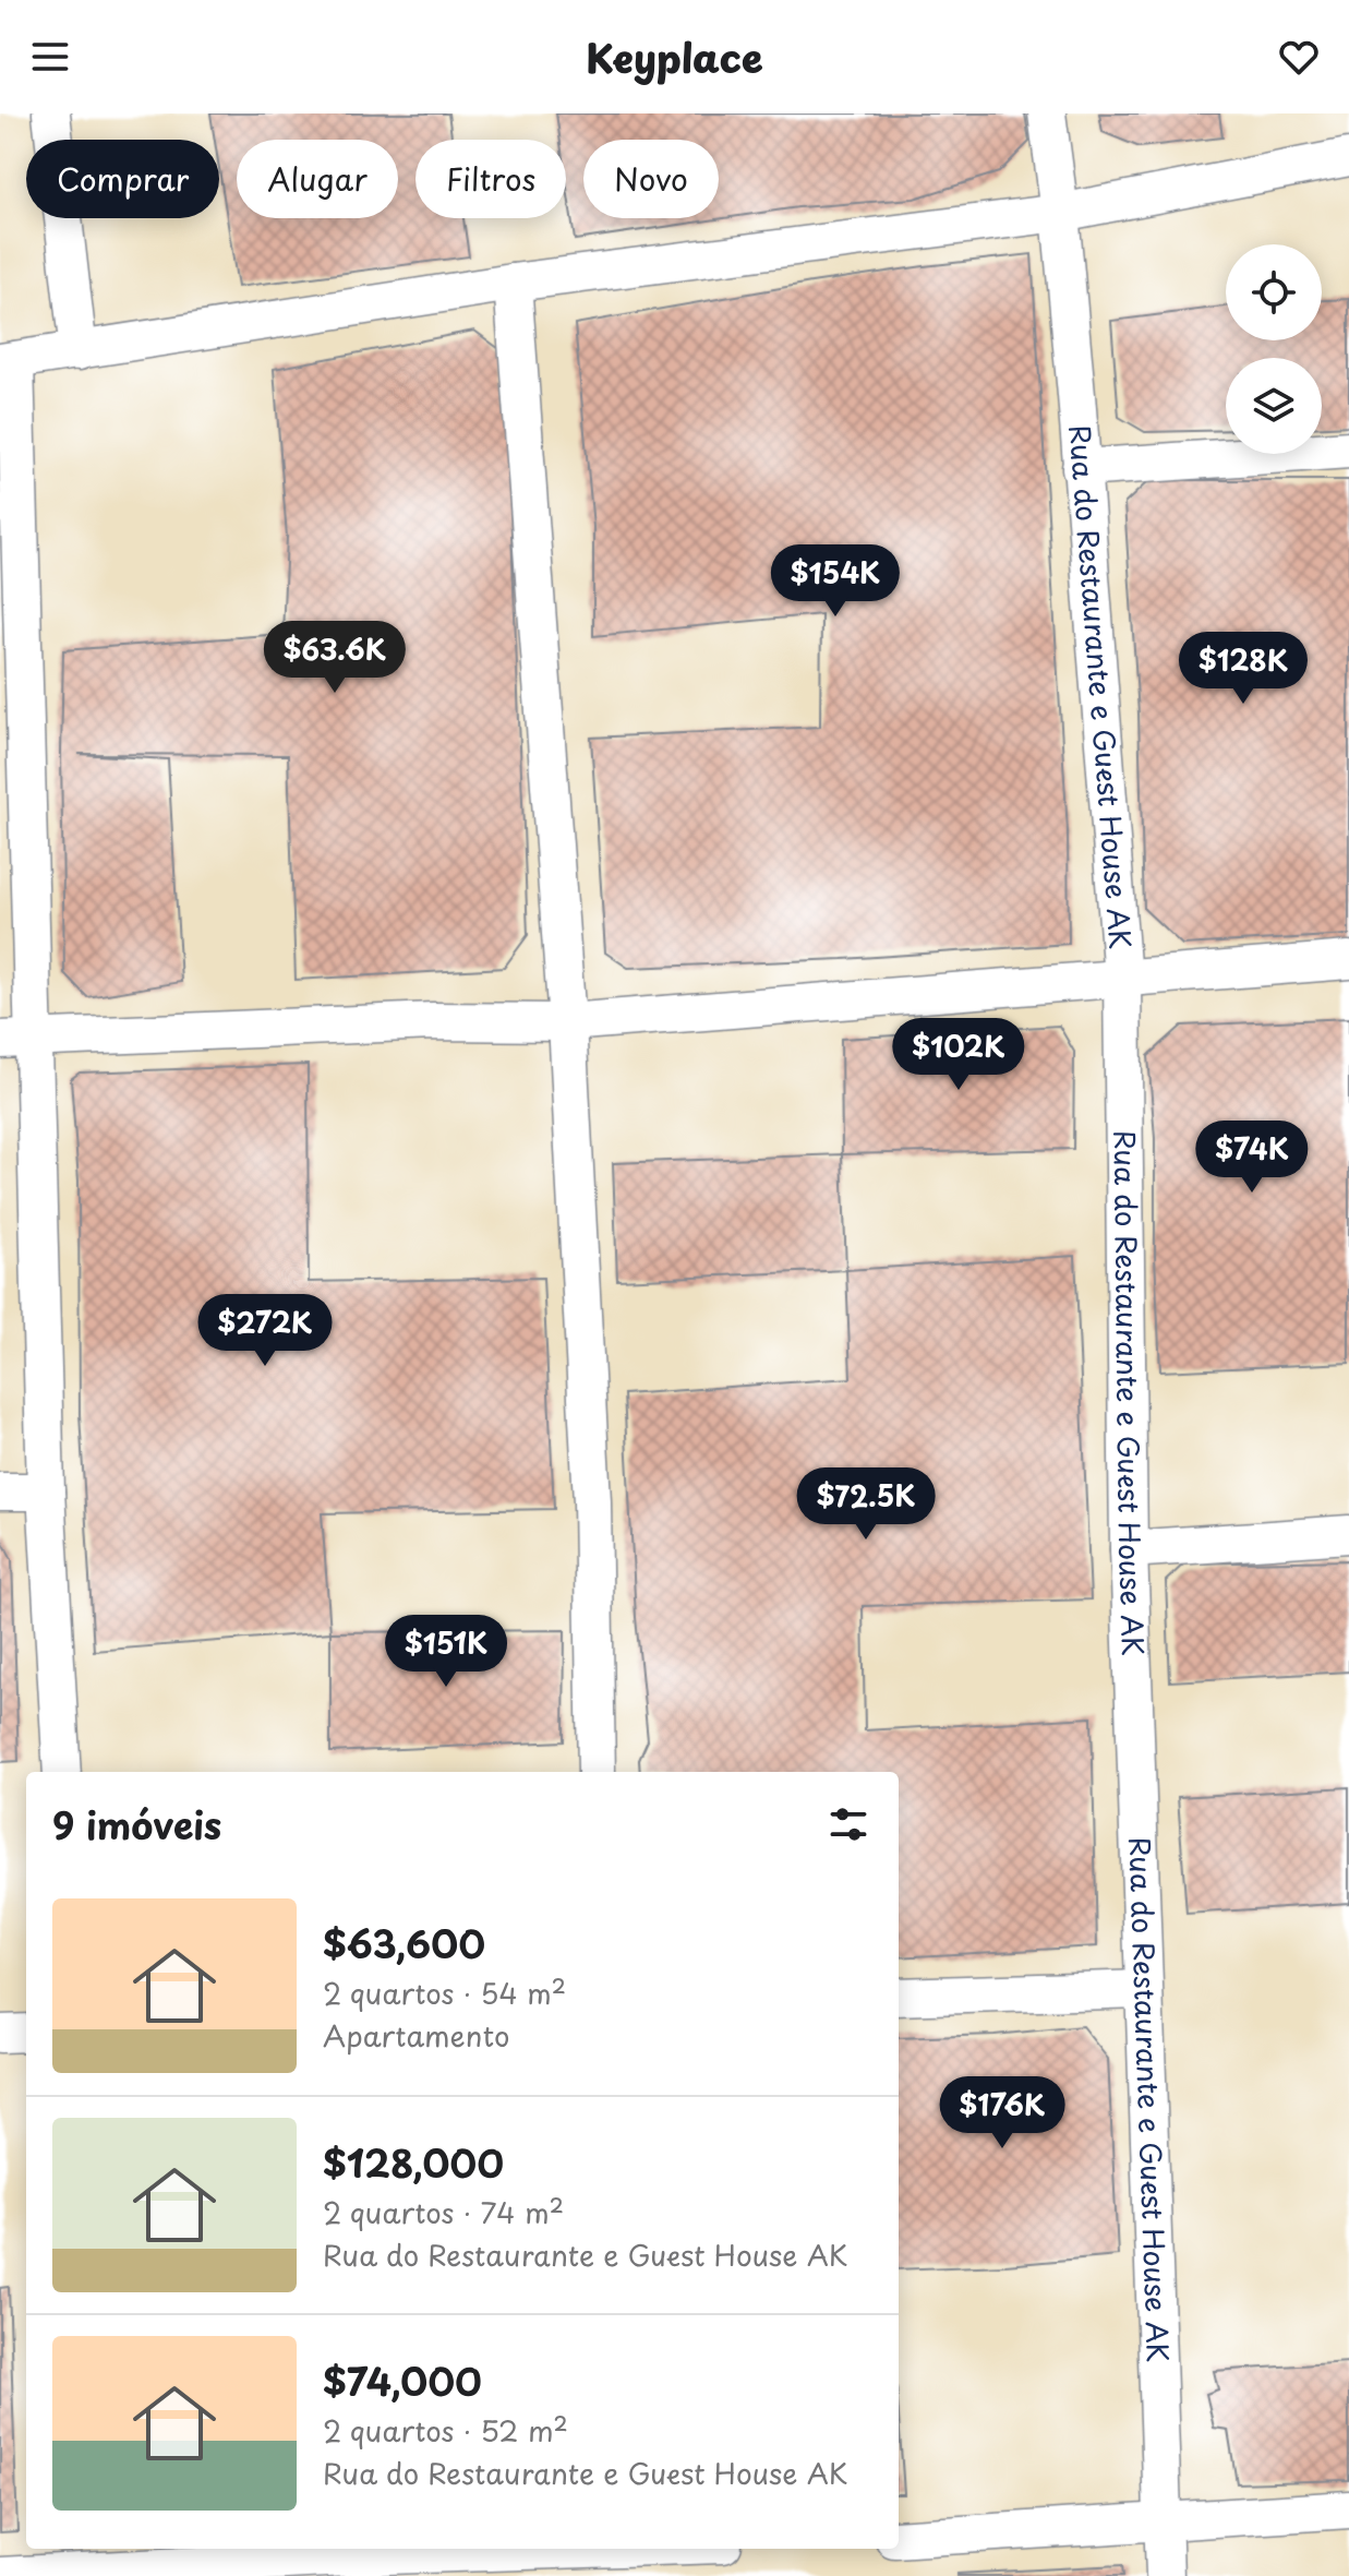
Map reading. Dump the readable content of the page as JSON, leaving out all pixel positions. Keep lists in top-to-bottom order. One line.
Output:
{"streets":{"street":["Rua do Restaurante e Guest House AK"]},"page":{"header":"Keyplace","chip":["Comprar","Alugar","Filtros","Novo"],"price":["$154K","$63.6K","$128K","$102K","$74K","$272K","$72.5K","$151K","$176K"],"heading":"9 imóveis","list":[{"name":"$63,600","note":"2 quartos · 54 m² · Apartamento"},{"name":"$128,000","note":"2 quartos · 74 m² · Rua do Restaurante e Guest House AK"},{"name":"$74,000","note":"2 quartos · 52 m² · Rua do Restaurante e Guest House AK"}]}}
